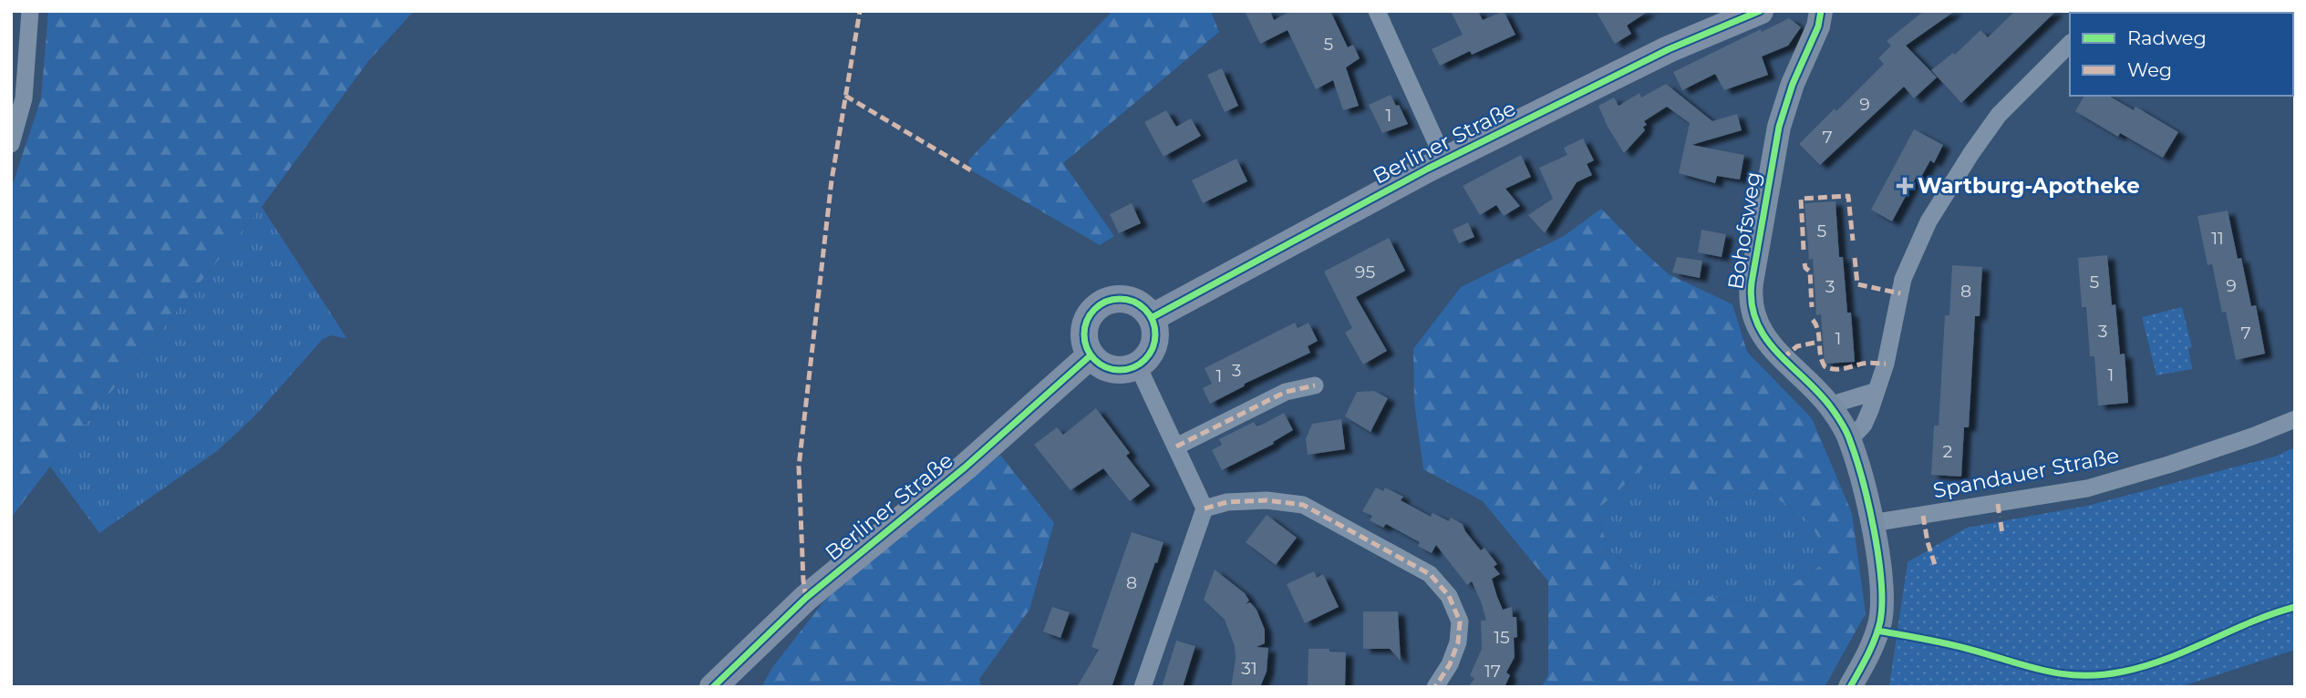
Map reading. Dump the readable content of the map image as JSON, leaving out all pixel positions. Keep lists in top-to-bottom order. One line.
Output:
{"streets":{"main road":["Berliner Straße"],"street":["Bohofsweg","Spandauer Straße"]},"crossings":[["Bohofsweg","Spandauer Straße"]],"places":{"health":["Wartburg-Apotheke"]},"house_numbers":["5","9","1","7","5","11","95","5","9","3","8","3","7","1","3","1","1","2","8","15","31","17"],"legend":["Radweg","Weg"]}
